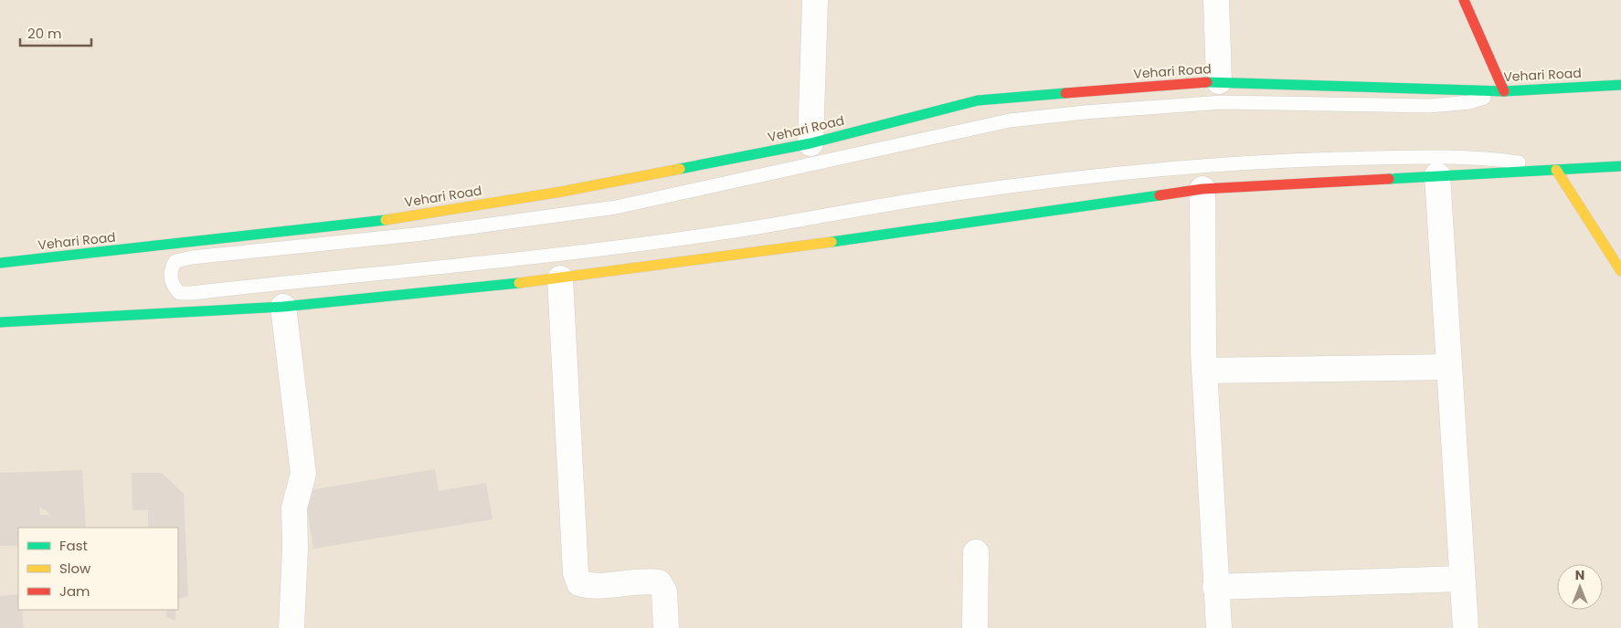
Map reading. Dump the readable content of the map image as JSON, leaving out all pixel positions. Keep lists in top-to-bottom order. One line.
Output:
{"streets":{"main road":["Vehari Road"]},"legend":["Fast","Slow","Jam"],"scale_bar":"20 m","north":"top"}
